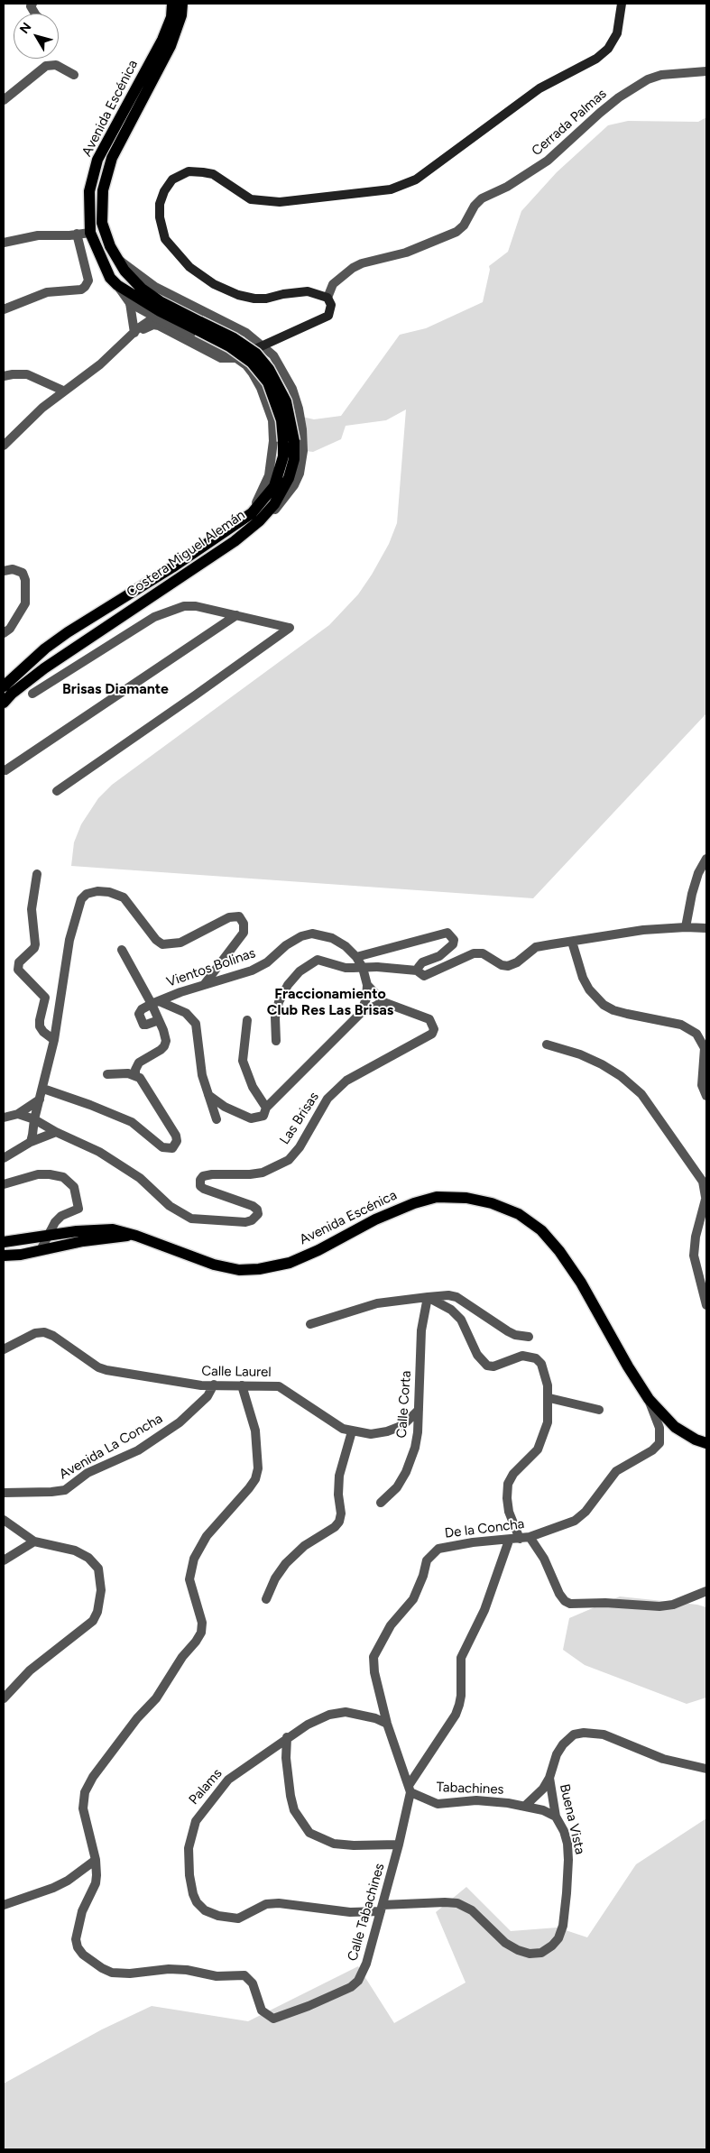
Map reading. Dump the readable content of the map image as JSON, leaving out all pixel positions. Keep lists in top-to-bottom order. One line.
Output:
{"streets":{"main road":["Avenida Escénica","Costera Miguel Alemán"],"street":["Cerrada Palmas","Vientos Bolinas","Las Brisas","Calle Laurel","Calle Corta","Avenida La Concha","De la Concha","Palams","Tabachines","Buena Vista","Calle Tabachines"]},"crossings":[["Avenida Escénica","Costera Miguel Alemán"],["Avenida Escénica","De la Concha"],["Vientos Bolinas","Las Brisas"],["Calle Laurel","Calle Corta"],["Calle Laurel","Avenida La Concha"],["Calle Laurel","Calle Tabachines"],["De la Concha","Palams"],["De la Concha","Tabachines"],["De la Concha","Calle Tabachines"],["Palams","Tabachines"],["Palams","Buena Vista"],["Palams","Calle Tabachines"],["Tabachines","Buena Vista"],["Tabachines","Calle Tabachines"],["Buena Vista","Calle Tabachines"]],"districts":["Brisas Diamante","Fraccionamiento Club Res Las Brisas"],"north":"top left"}
